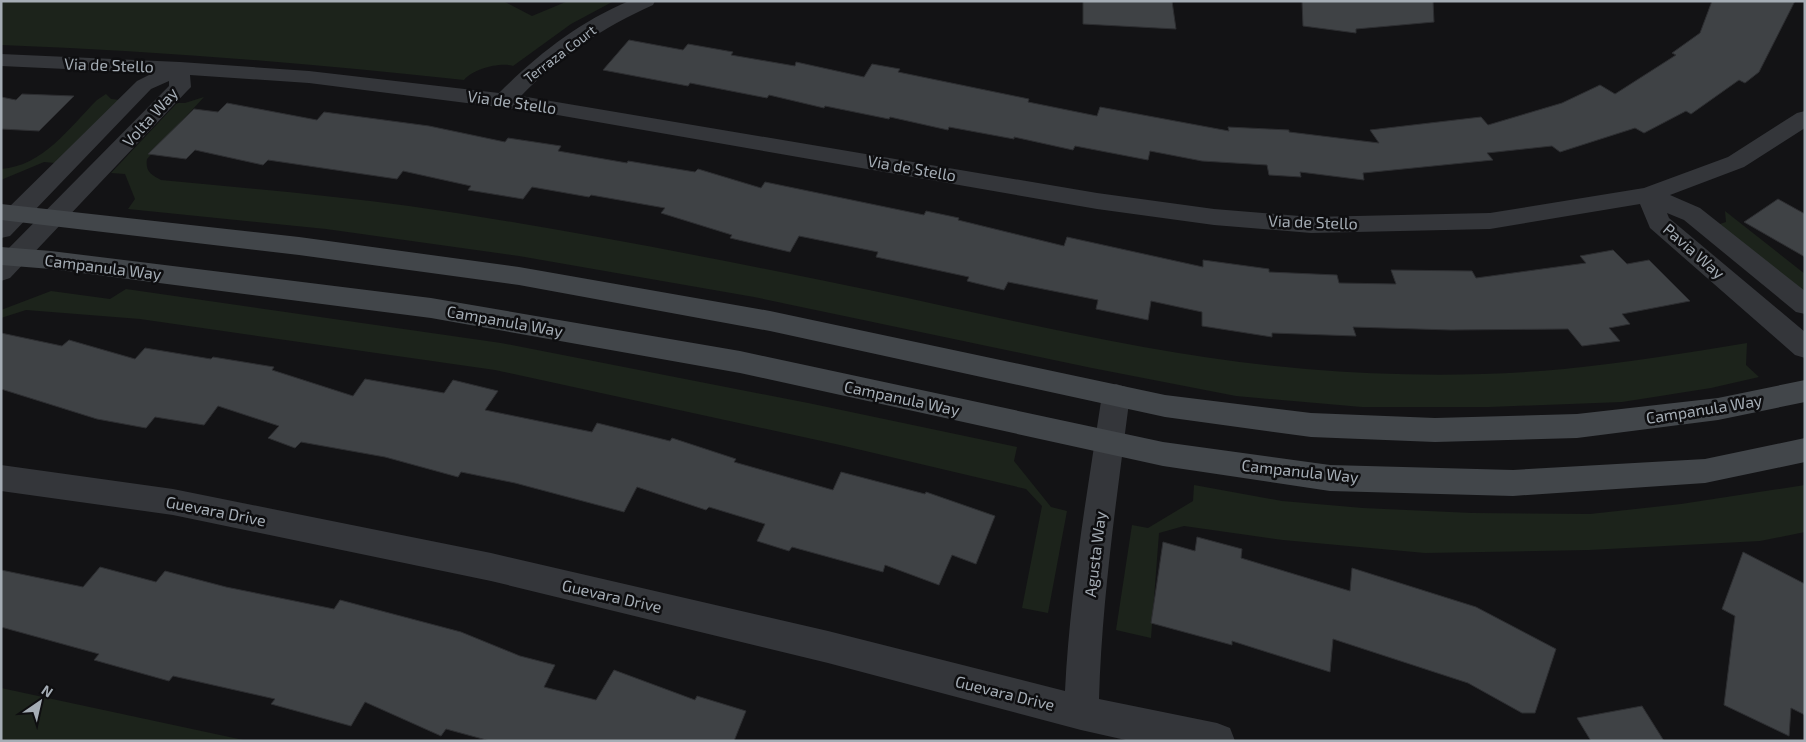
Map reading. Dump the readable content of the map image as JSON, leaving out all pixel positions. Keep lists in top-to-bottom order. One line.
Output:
{"streets":{"street":["Terraza Court","Via de Stello","Volta Way","Pavia Way","Campanula Way","Guevara Drive","Agusta Way"]},"crossings":[["Terraza Court","Via de Stello"],["Via de Stello","Volta Way"],["Via de Stello","Pavia Way"],["Volta Way","Campanula Way"],["Campanula Way","Agusta Way"],["Guevara Drive","Agusta Way"]],"north":"top right"}
